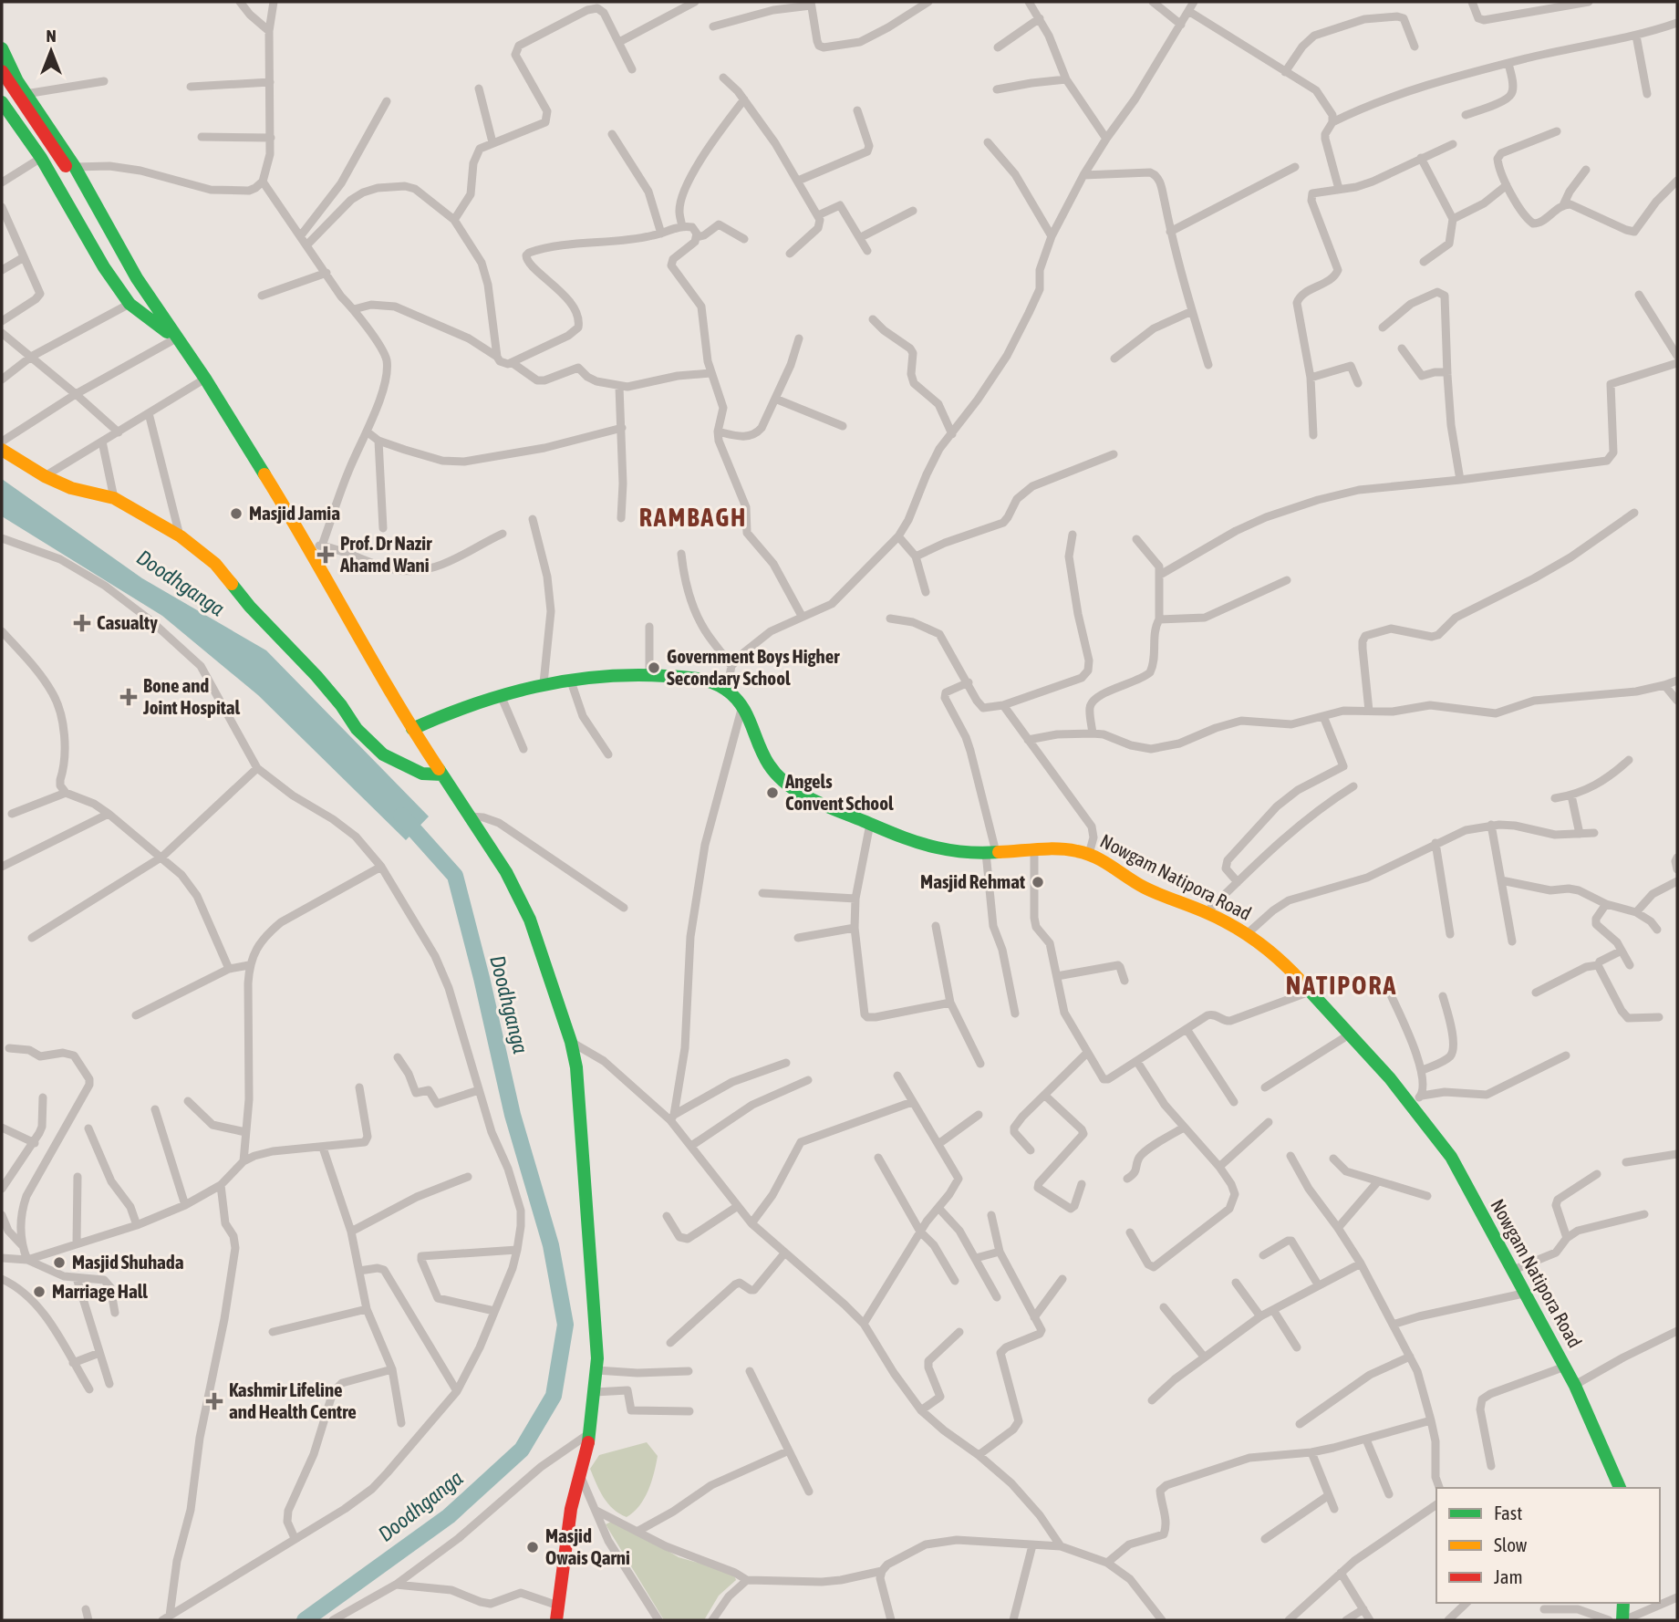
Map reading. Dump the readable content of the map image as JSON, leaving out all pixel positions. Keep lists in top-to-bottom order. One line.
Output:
{"streets":{"main road":["Nowgam Natipora Road"]},"districts":["RAMBAGH","NATIPORA"],"water":["Doodhganga"],"places":{"other":["Masjid Jamia","Government Boys Higher Secondary School","Angels Convent School","Masjid Rehmat","Masjid Shuhada","Marriage Hall","Masjid Owais Qarni"],"health":["Prof. Dr Nazir Ahamd Wani","Casualty","Bone and Joint Hospital","Kashmir Lifeline and Health Centre"]},"legend":["Fast","Slow","Jam"],"north":"top"}
